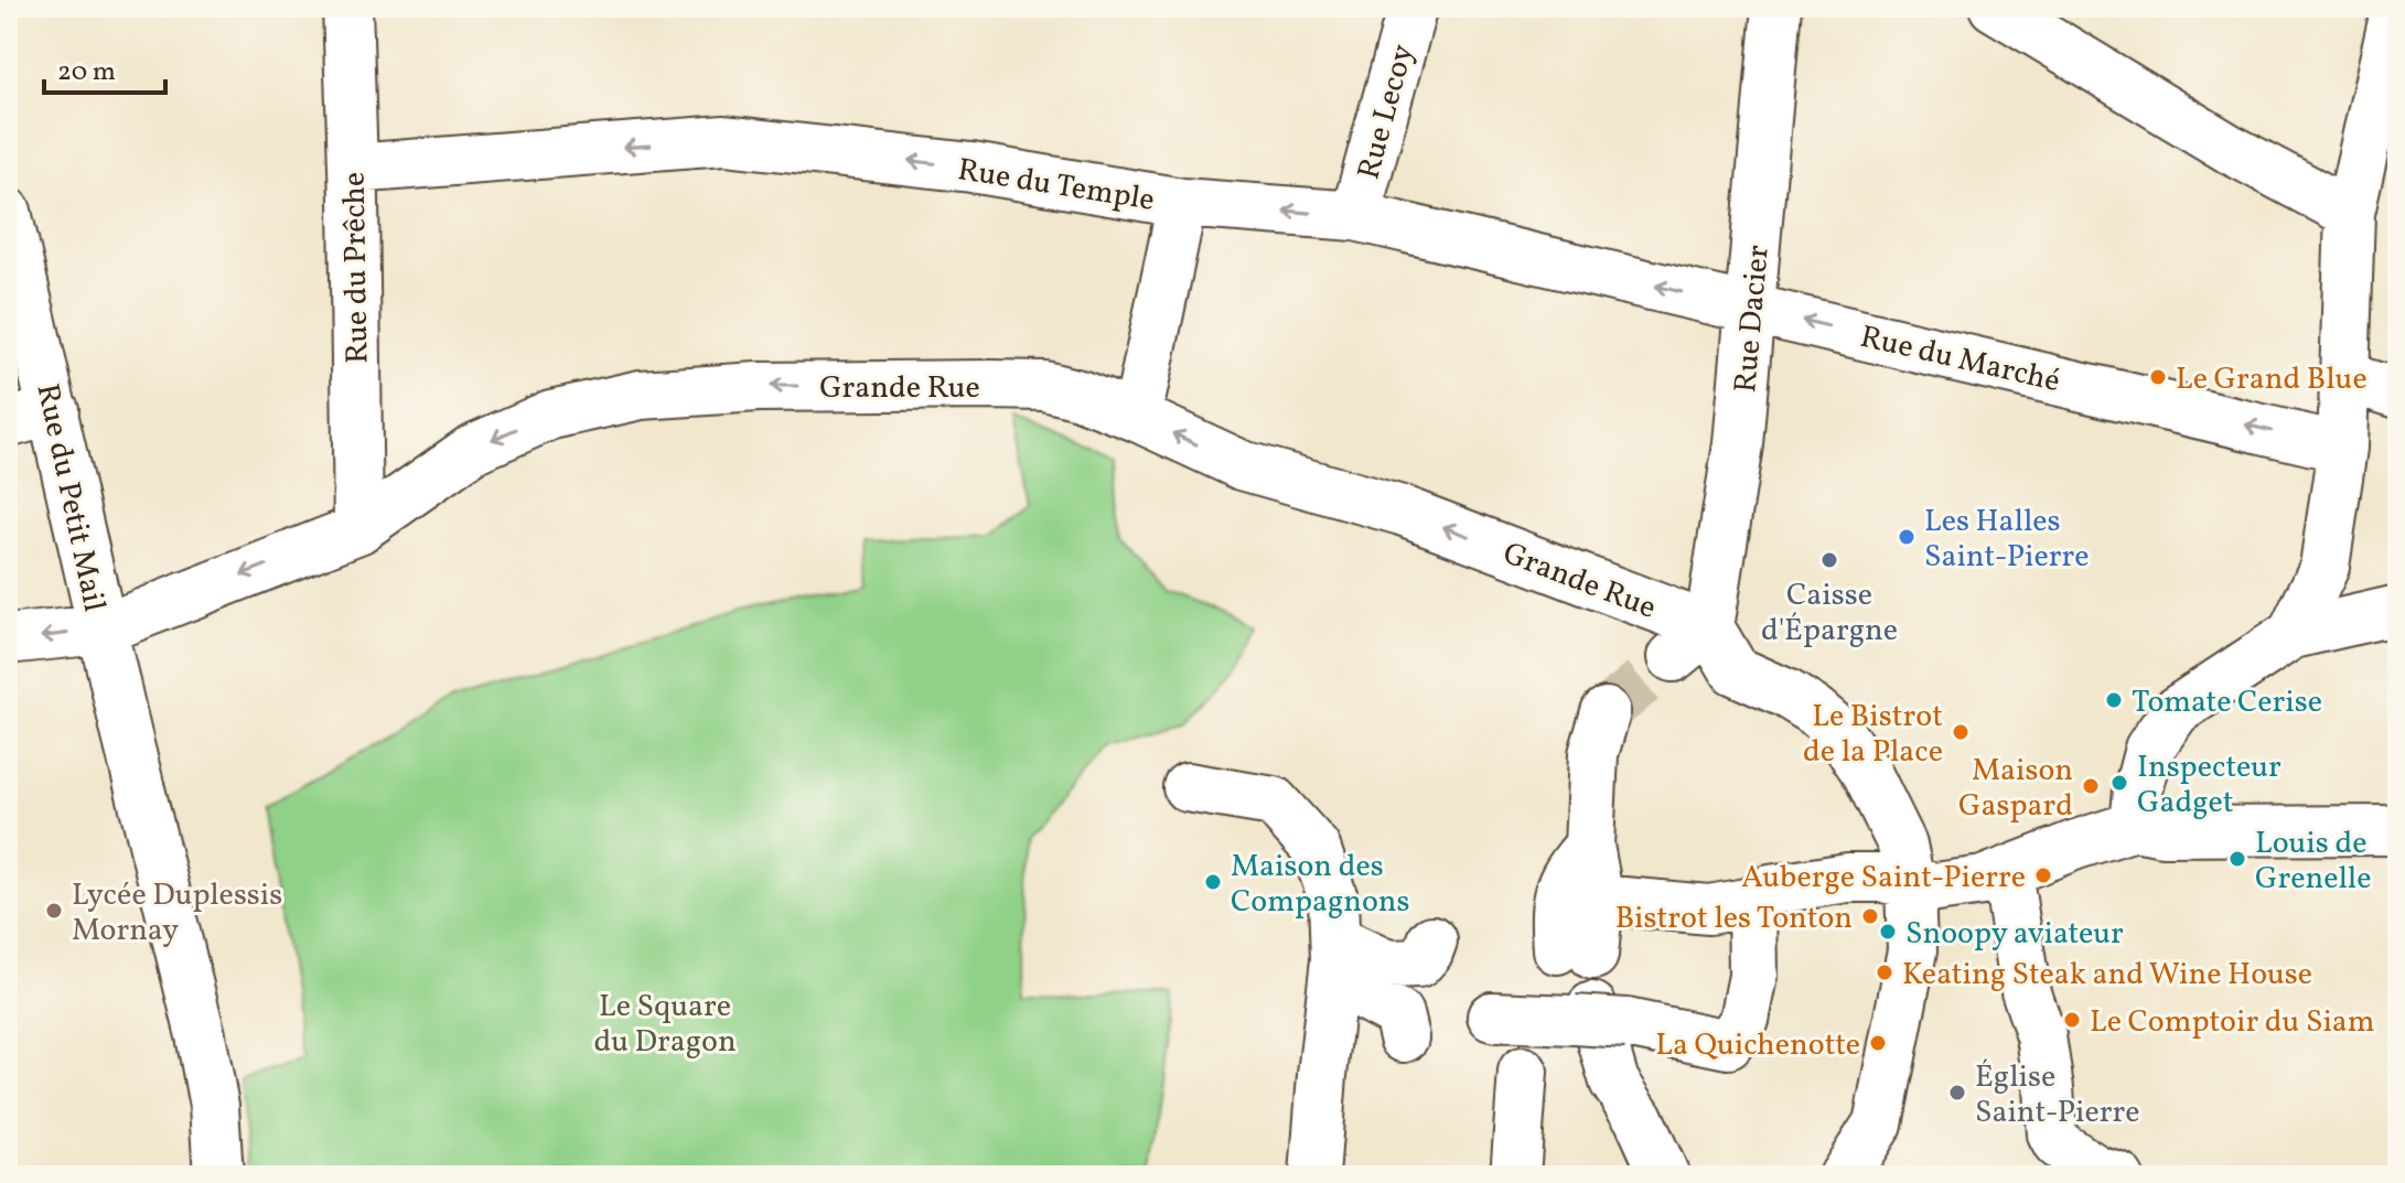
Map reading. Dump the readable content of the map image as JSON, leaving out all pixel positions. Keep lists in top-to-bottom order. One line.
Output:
{"streets":{"street":["Rue Lecoy","Rue du Temple","Rue du Prêche","Rue Dacier","Rue du Marché","Grande Rue","Rue du Petit Mail"]},"crossings":[["Rue Lecoy","Rue du Temple"],["Rue du Temple","Rue du Prêche"],["Rue du Temple","Rue Dacier"],["Rue du Temple","Rue du Marché"],["Rue du Prêche","Grande Rue"],["Rue Dacier","Rue du Marché"],["Rue Dacier","Grande Rue"],["Grande Rue","Rue du Petit Mail"]],"one_way":["Rue du Temple","Grande Rue"],"parks":["Le Square du Dragon"],"places":["Le Grand Blue","Les Halles Saint-Pierre","Caisse d'Épargne","Tomate Cerise","Le Bistrot de la Place","Inspecteur Gadget","Maison Gaspard","Louis de Grenelle","Auberge Saint-Pierre","Maison des Compagnons","Lycée Duplessis Mornay","Bistrot les Tonton","Snoopy aviateur","Keating Steak and Wine House","Le Comptoir du Siam","La Quichenotte","Église Saint-Pierre"],"scale_bar":"20 m"}
